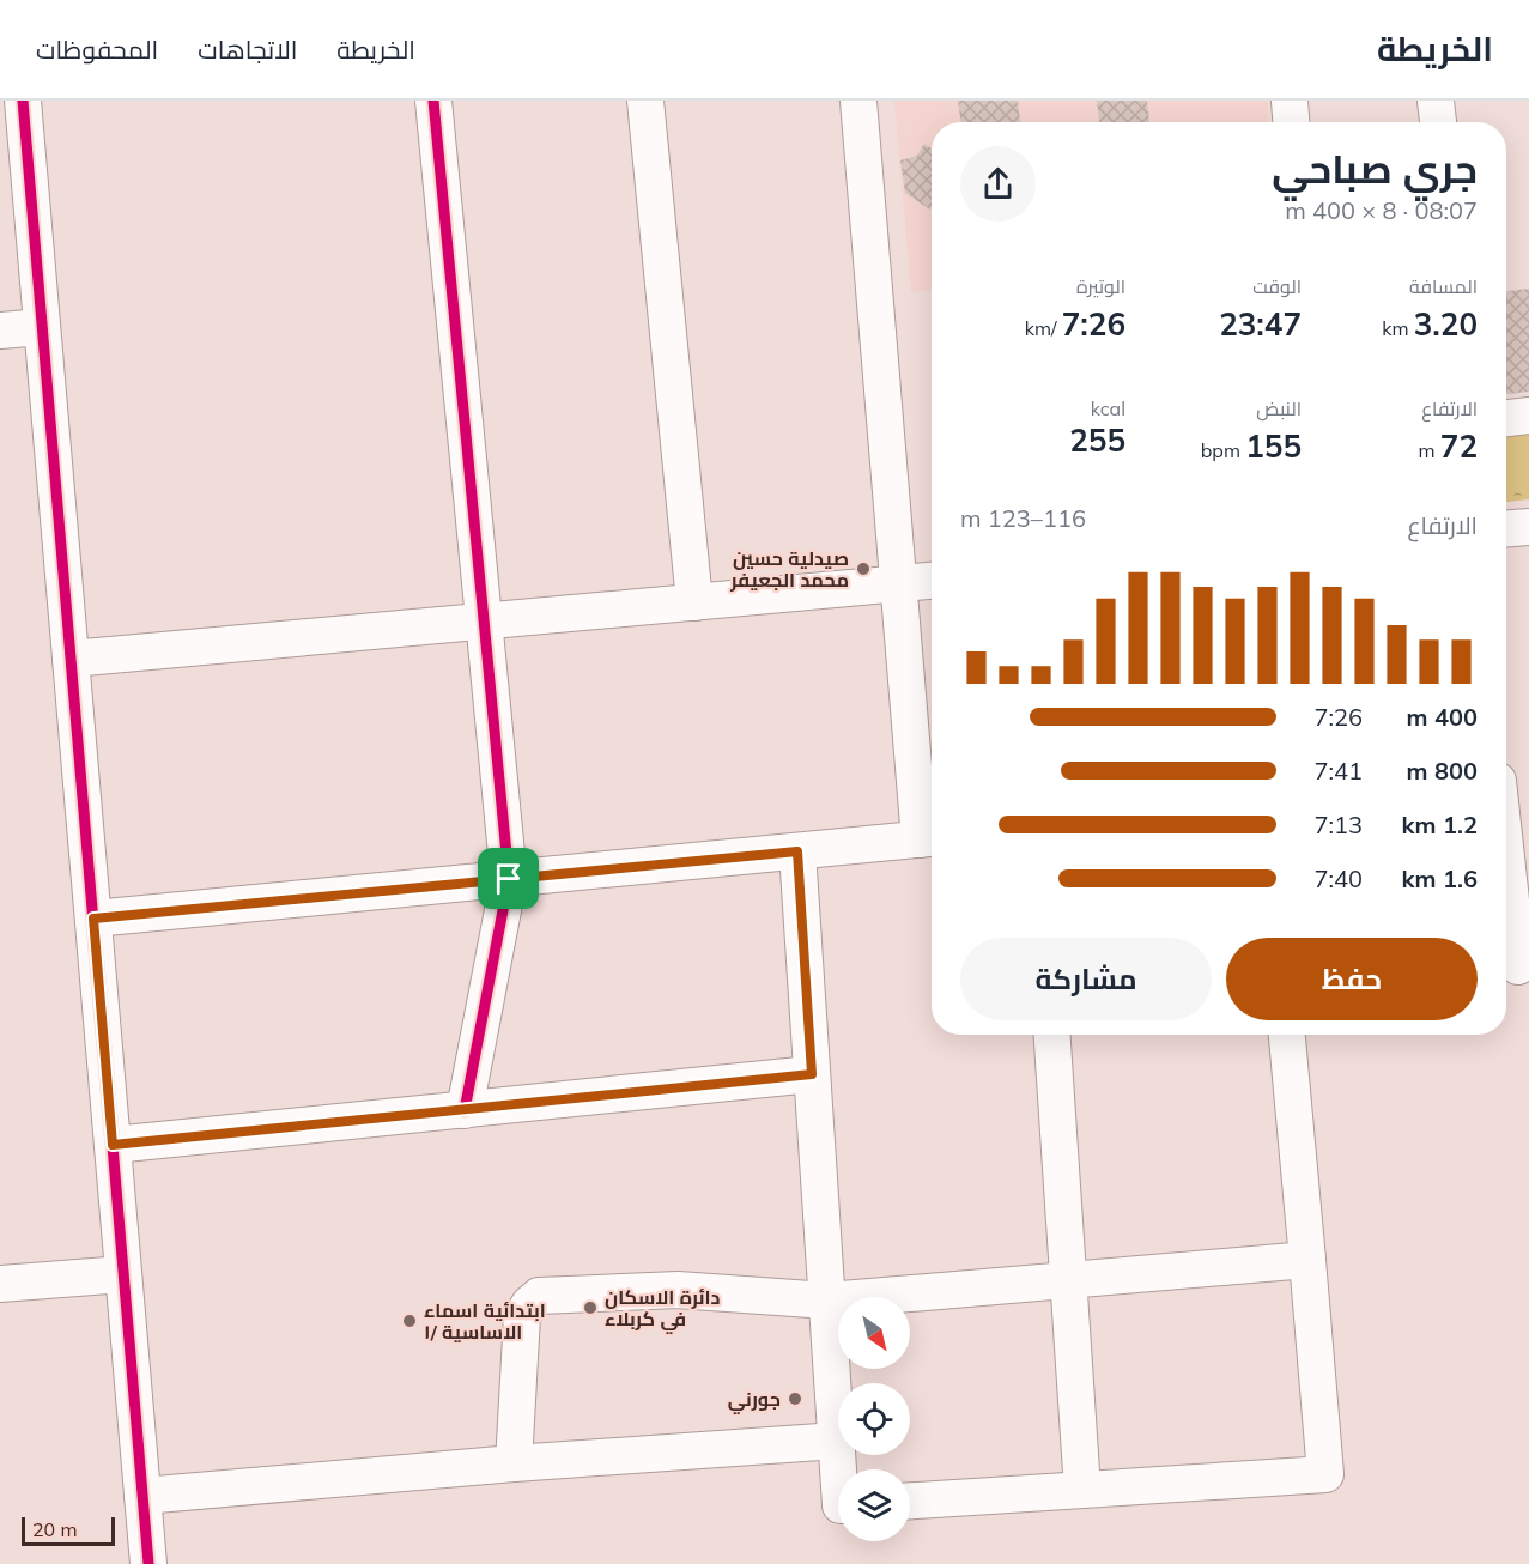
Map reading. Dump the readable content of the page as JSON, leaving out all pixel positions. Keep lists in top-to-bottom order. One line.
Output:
{"places":["صيدلية حسين محمد الجعيفر","دائرة الاسكان في كربلاء","ابتدائية اسماء الاساسية /١","جورني"],"scale_bar":"20 m","north":"bottom right","page":{"header":"الخريطة","nav":["الخريطة","الاتجاهات","المحفوظات"],"heading":["جري صباحي","08:07 · 8 × 400 m"],"stats":[["المسافة","3.20 km"],["الوقت","23:47"],["الوتيرة","7:26 /km"],["الارتفاع","72 m"],["النبض","155 bpm"],["kcal","255"]],"chart":["الارتفاع","116–123 m"],"list":[{"name":"400 m","note":"7:26"},{"name":"800 m","note":"7:41"},{"name":"1.2 km","note":"7:13"},{"name":"1.6 km","note":"7:40"}],"buttons":["حفظ","مشاركة"],"scale":"20 m"}}
